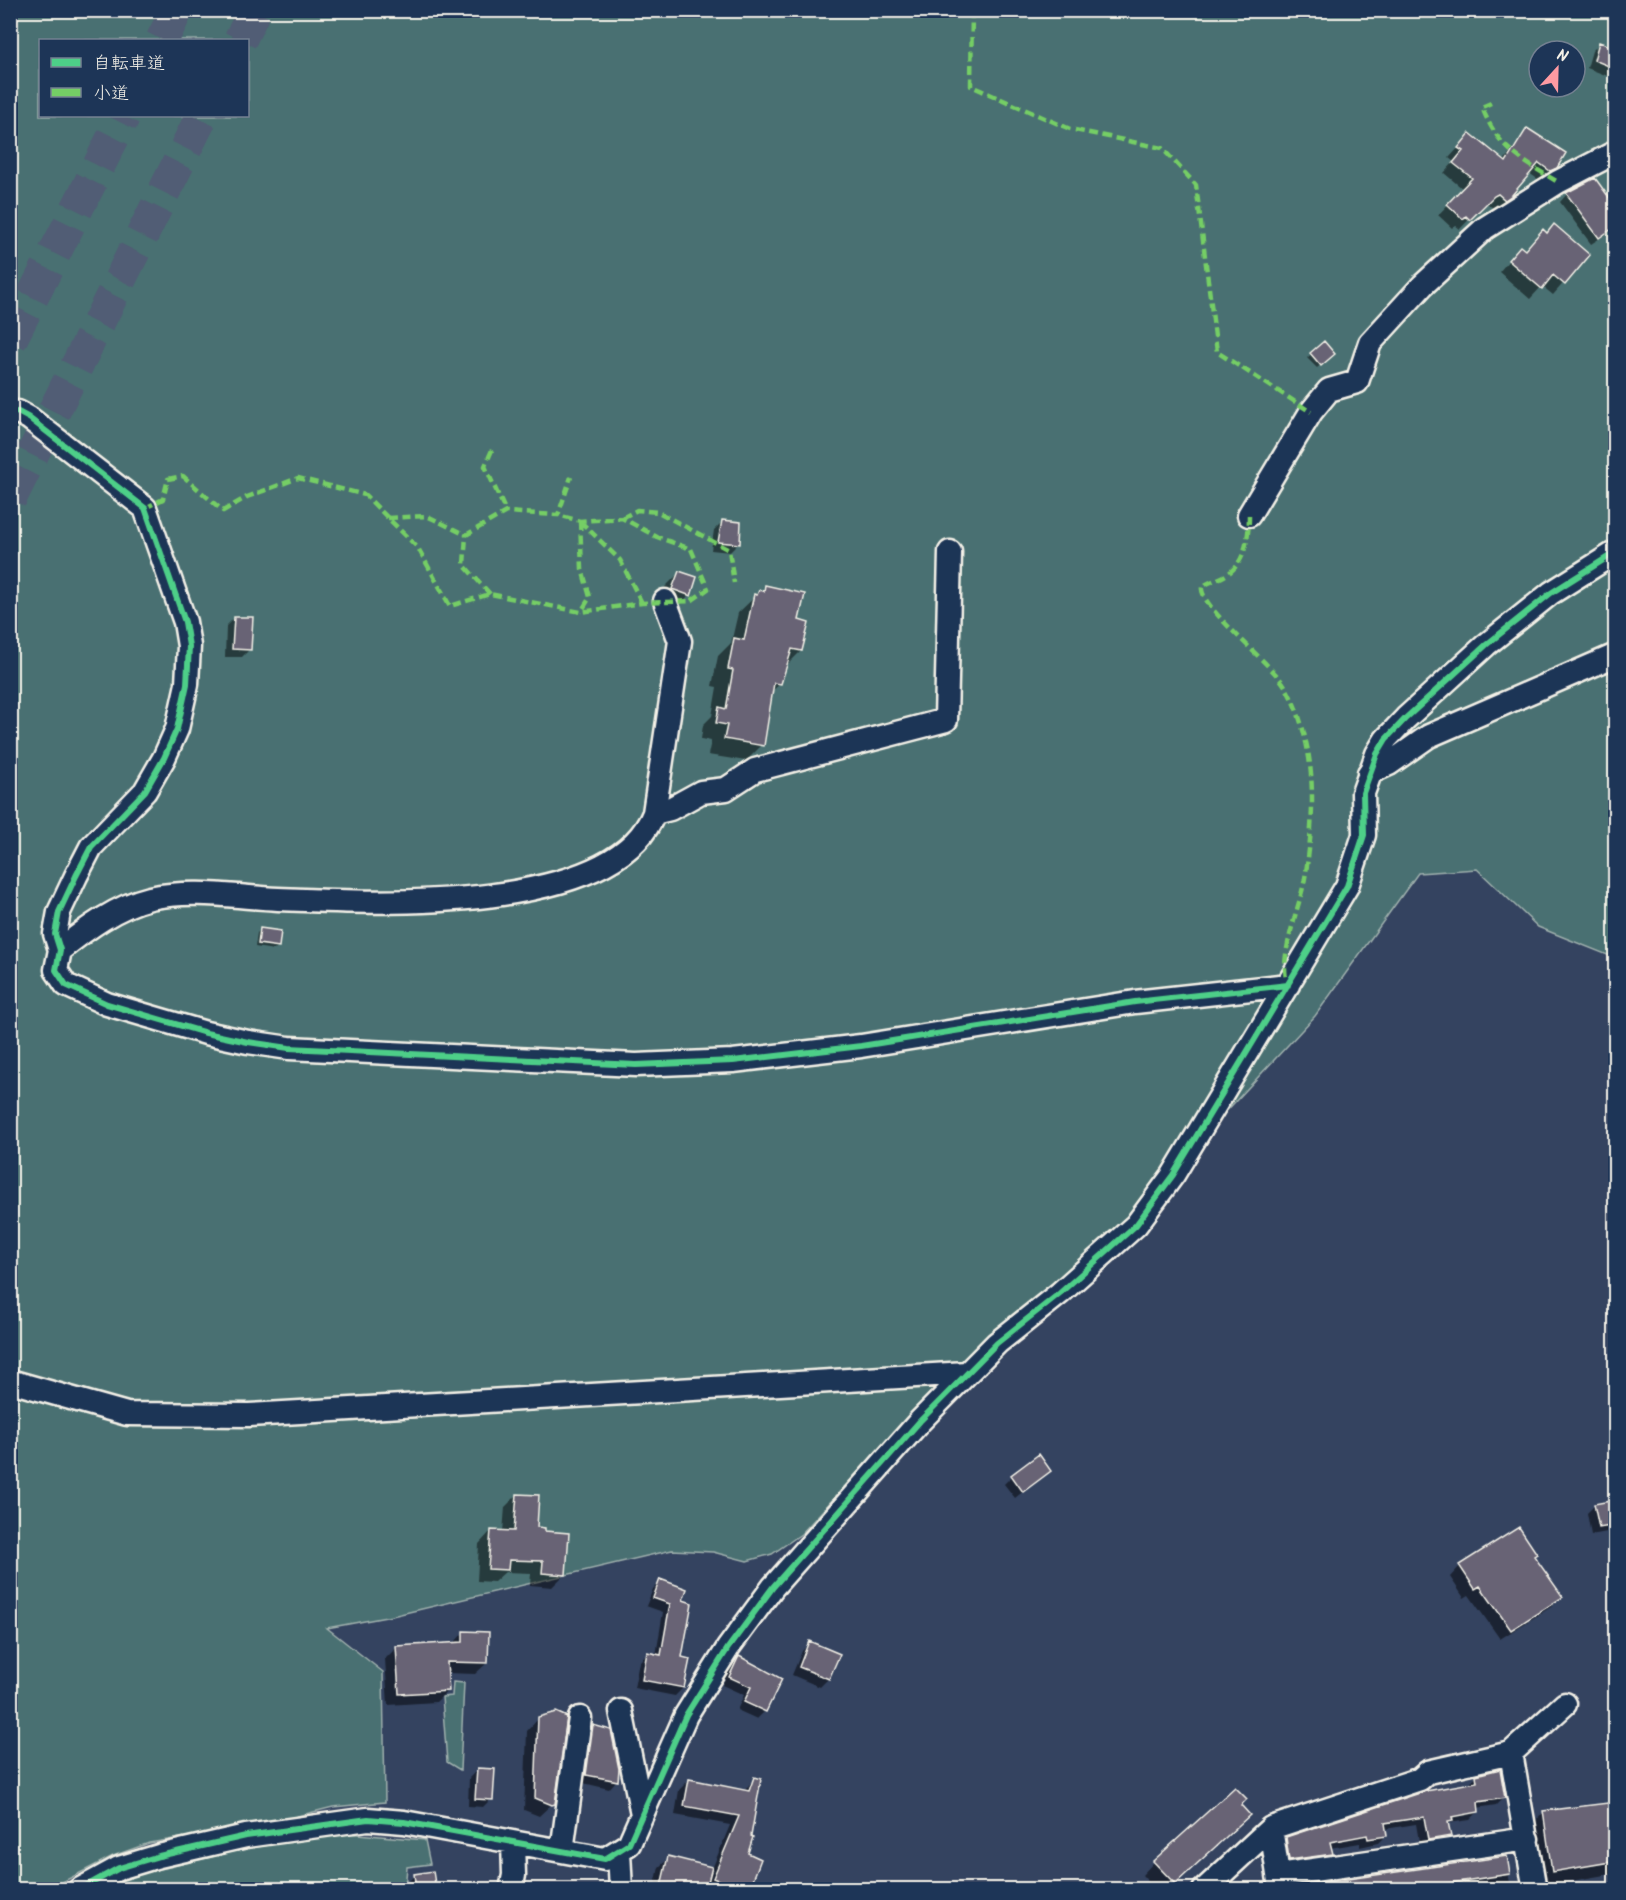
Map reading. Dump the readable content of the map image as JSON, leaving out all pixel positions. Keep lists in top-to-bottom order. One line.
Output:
{"legend":["自転車道","小道"],"north":"top"}
